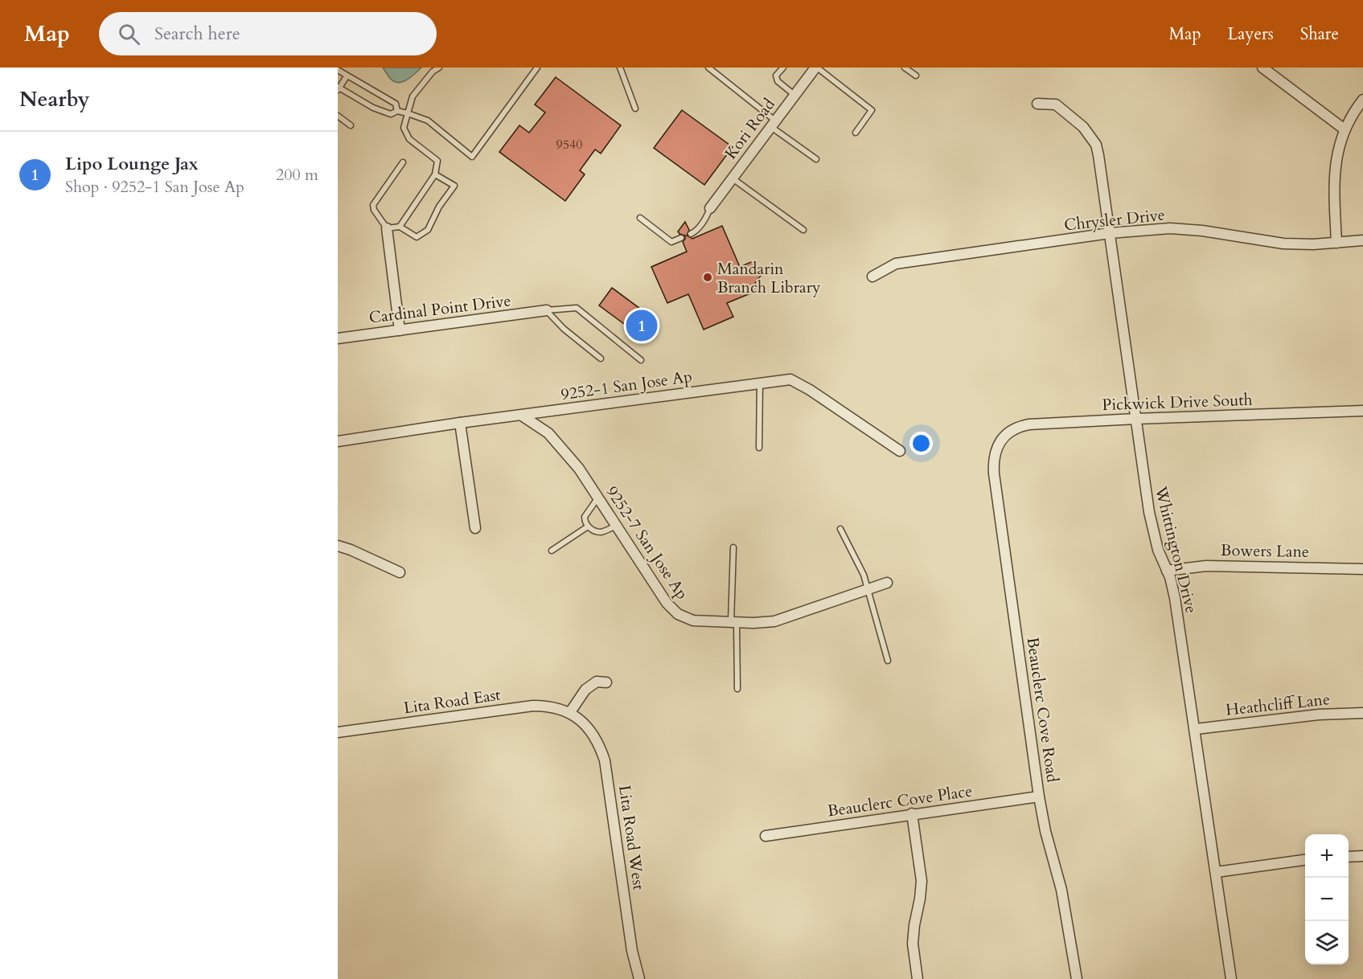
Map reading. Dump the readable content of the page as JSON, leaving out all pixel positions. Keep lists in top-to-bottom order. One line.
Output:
{"streets":{"street":["Kori Road","Chrysler Drive","Cardinal Point Drive","9252-1 San Jose Ap","Pickwick Drive South","9252-7 San Jose Ap","Whittington Drive","Bowers Lane","Lita Road East","Heathcliff Lane","Beauclerc Cove Road","Beauclerc Cove Place","Lita Road West"]},"crossings":[["Chrysler Drive","Whittington Drive"],["9252-1 San Jose Ap","9252-7 San Jose Ap"],["Pickwick Drive South","Whittington Drive"],["Pickwick Drive South","Beauclerc Cove Road"],["Whittington Drive","Bowers Lane"],["Whittington Drive","Heathcliff Lane"],["Lita Road East","Lita Road West"],["Beauclerc Cove Road","Beauclerc Cove Place"]],"places":["Mandarin Branch Library"],"house_numbers":["9540"],"page":{"header":"Map","search":"Search here","nav":["Map","Layers","Share"],"heading":"Nearby","list":[{"mark":"1","name":"Lipo Lounge Jax","note":"Shop · 9252-1 San Jose Ap","value":"200 m"}],"pins":"1","map_buttons":["+","−"]}}
